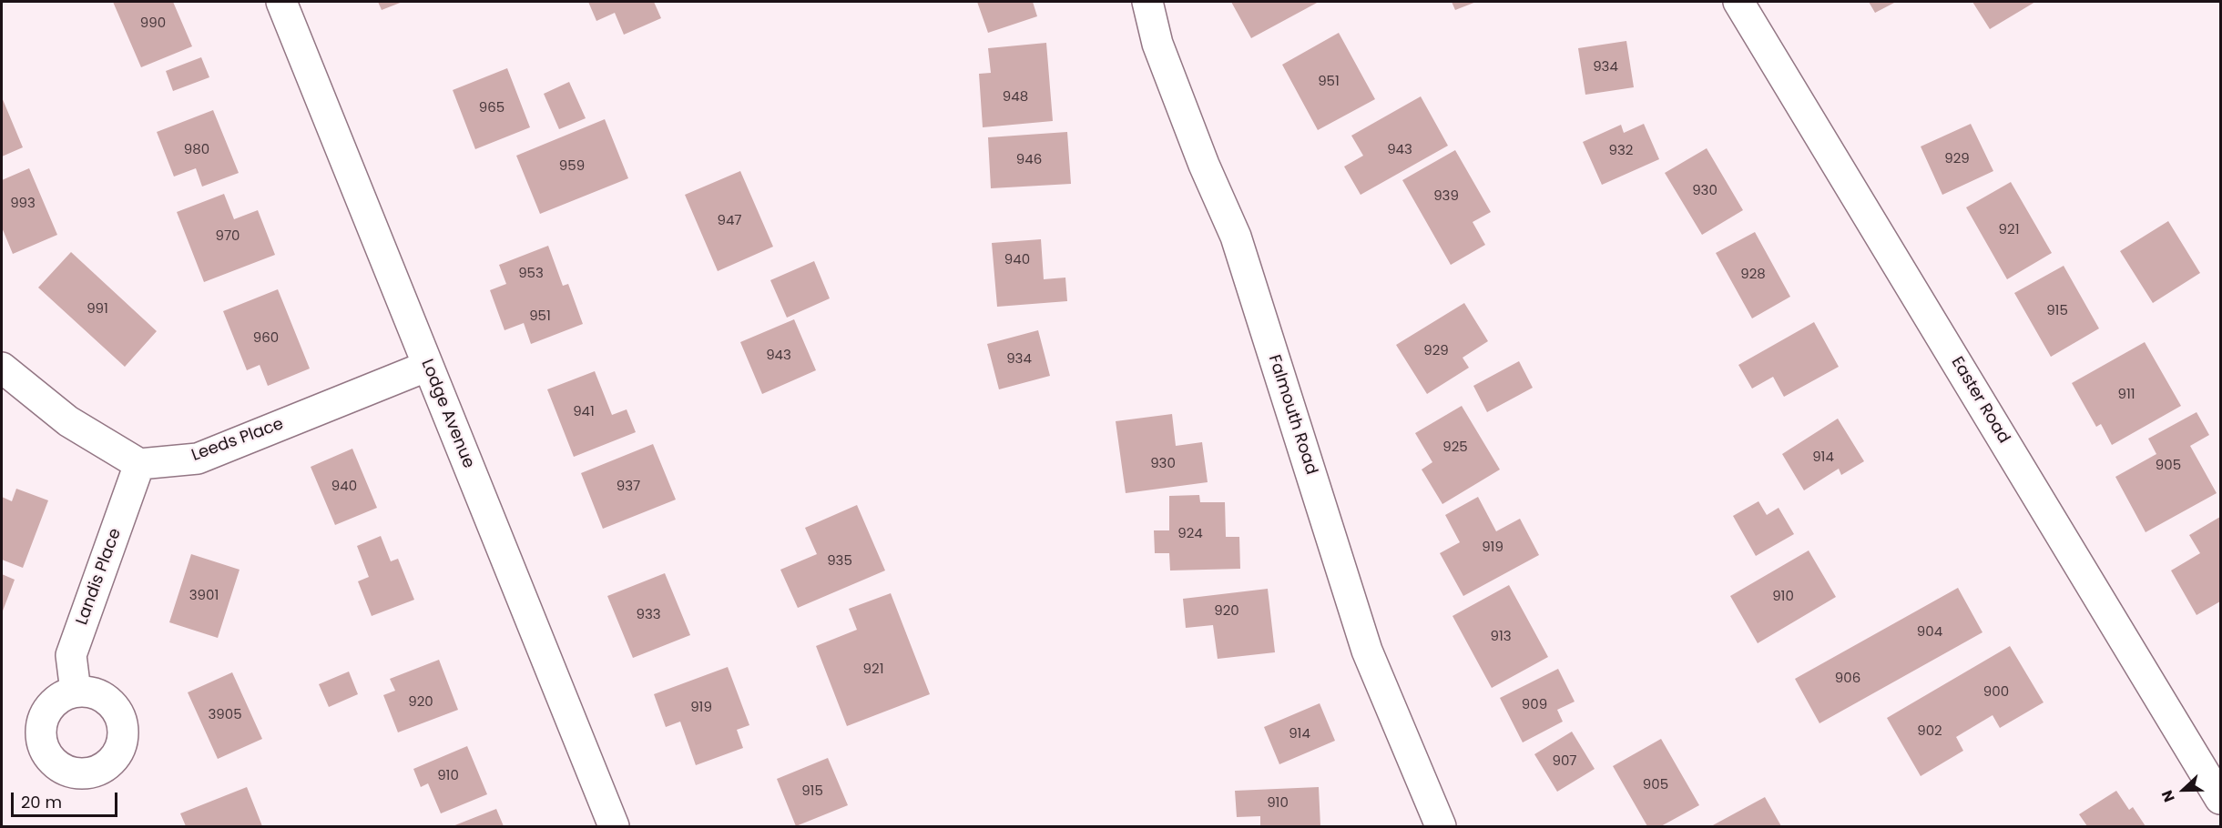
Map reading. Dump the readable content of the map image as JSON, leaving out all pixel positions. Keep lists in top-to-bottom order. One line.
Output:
{"streets":{"street":["Easter Road","Lodge Avenue","Falmouth Road","Leeds Place","Landis Place"]},"crossings":[["Lodge Avenue","Leeds Place"],["Leeds Place","Landis Place"]],"house_numbers":["990","934","951","948","965","980","943","932","929","946","959","930","939","993","947","921","970","940","953","928","991","915","951","960","929","943","934","911","941","925","914","930","905","940","937","924","919","935","3901","910","920","933","904","913","921","906","900","920","909","919","3905","902","914","907","910","905","915","910"],"scale_bar":"20 m","north":"left"}
